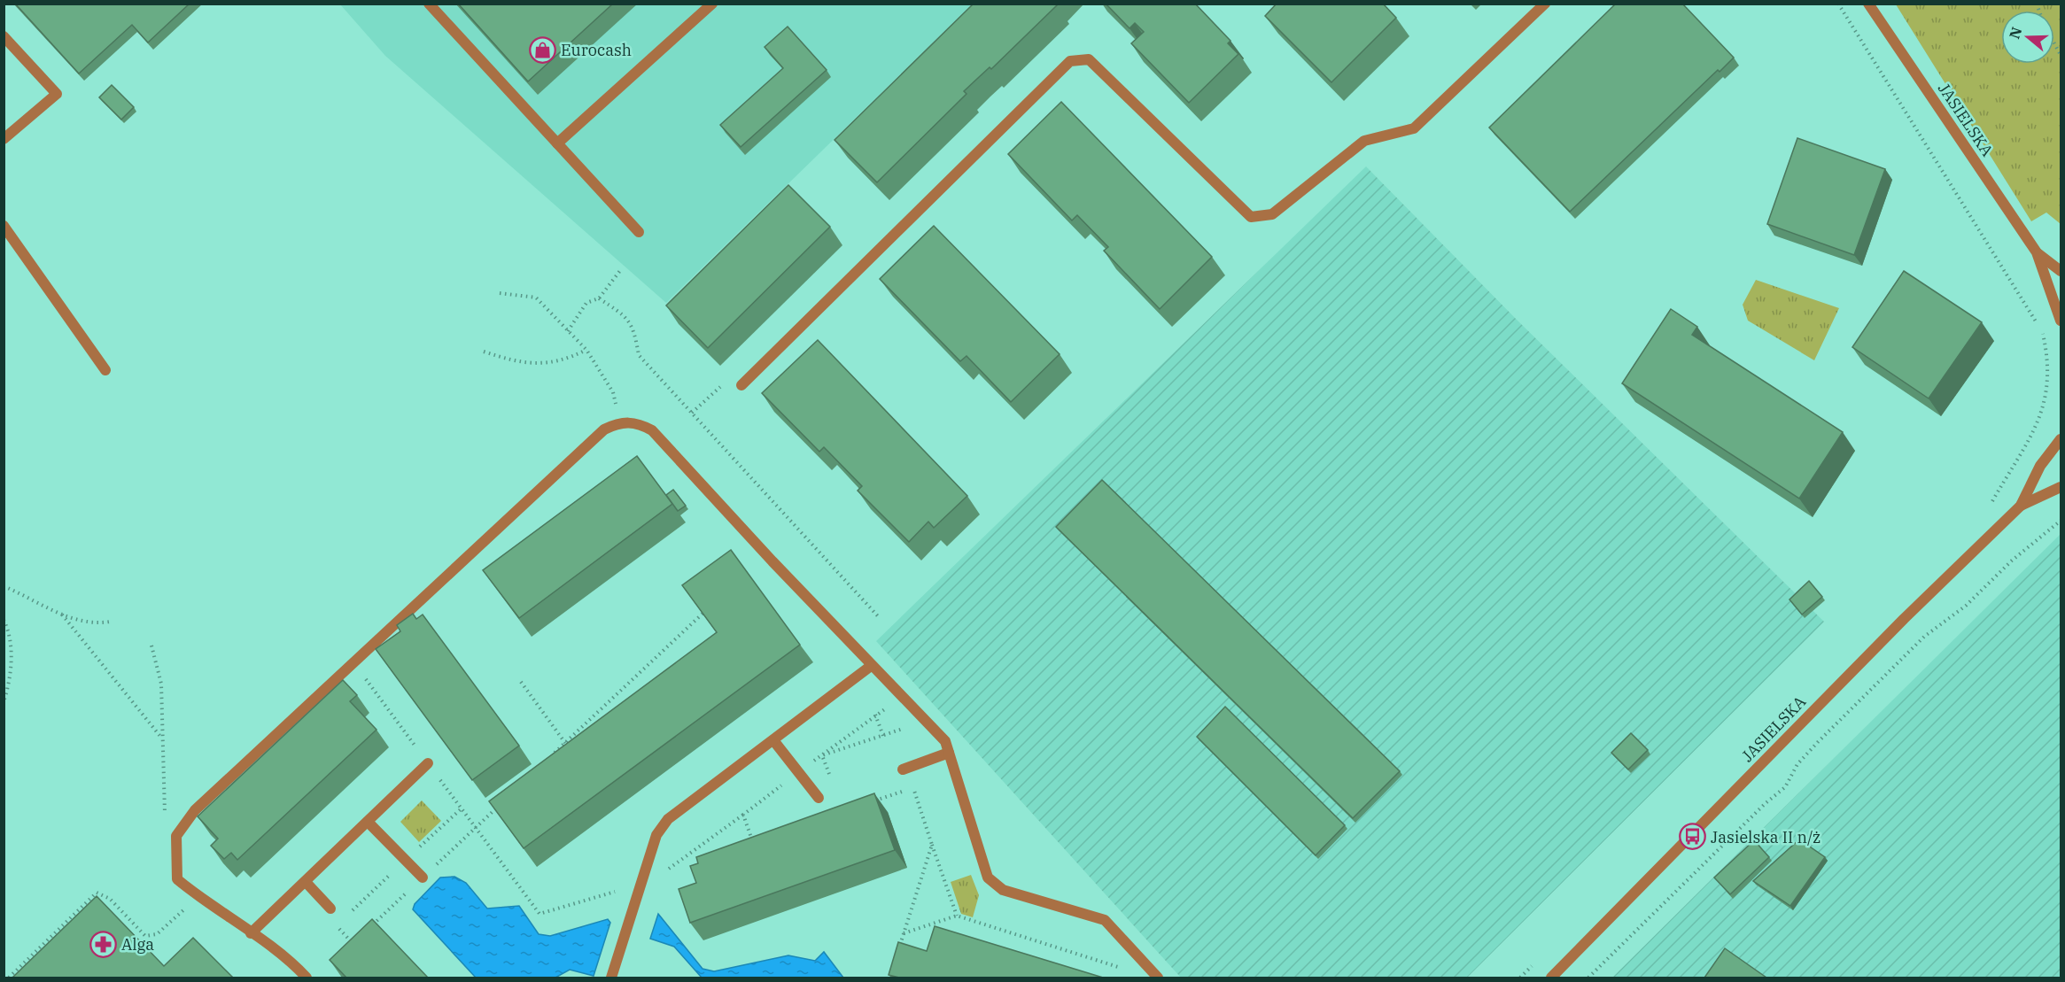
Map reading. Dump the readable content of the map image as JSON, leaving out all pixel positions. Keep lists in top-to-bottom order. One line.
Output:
{"streets":{"street":["JASIELSKA"]},"places":{"shop":["Eurocash"],"bus stop":["Jasielska II n/ż"],"pharmacy":["Alga"]},"north":"left"}
